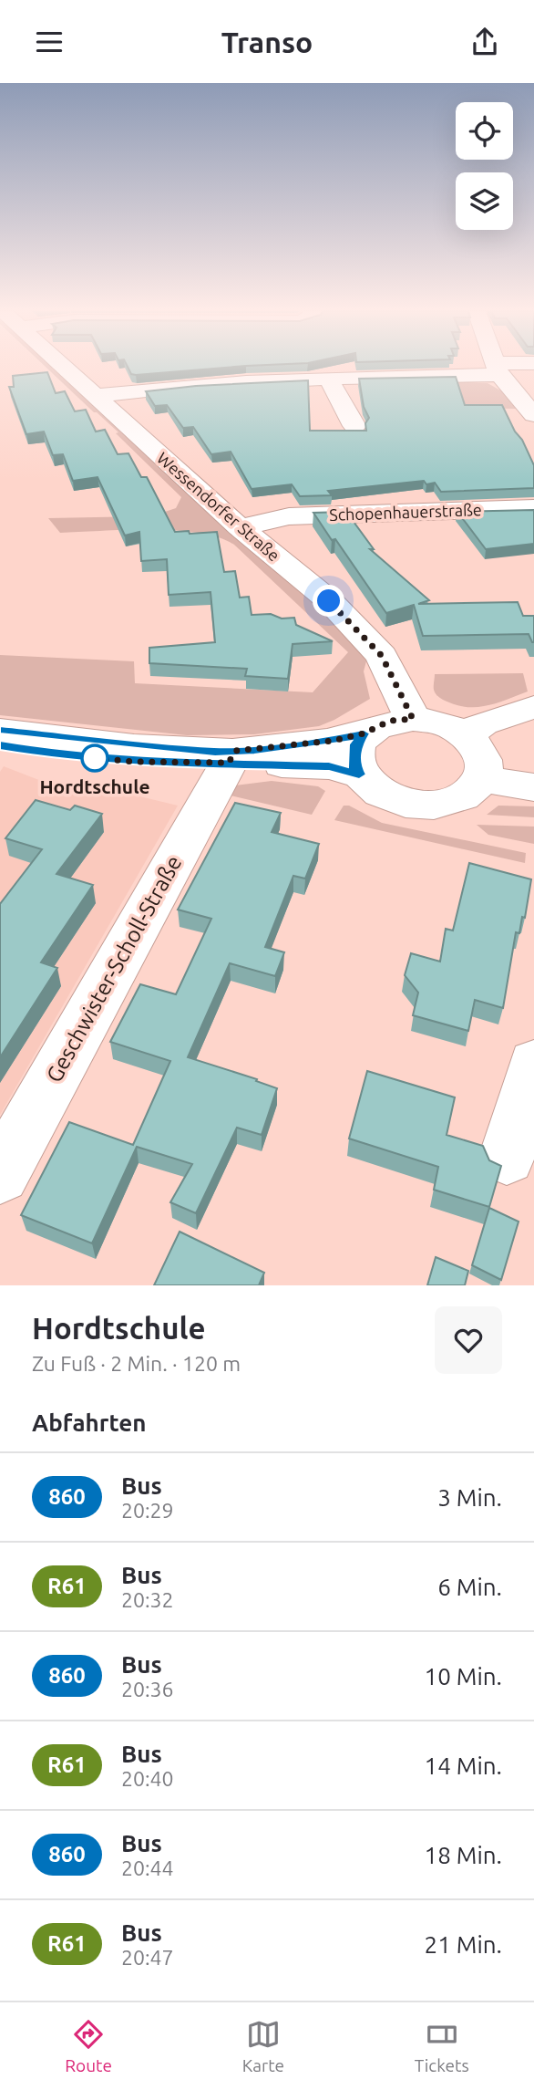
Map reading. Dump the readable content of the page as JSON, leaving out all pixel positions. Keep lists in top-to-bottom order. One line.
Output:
{"streets":{"street":["Wessendorfer Straße","Schopenhauerstraße","Geschwister-Scholl-Straße"]},"crossings":[["Wessendorfer Straße","Schopenhauerstraße"]],"places":["Hordtschule"],"lines":["bus line 860"],"page":{"header":"Transo","heading":[["Hordtschule","Zu Fuß · 2 Min. · 120 m"],"Abfahrten"],"list":[{"mark":"860","name":"Bus","note":"20:29","value":"3 Min."},{"mark":"R61","name":"Bus","note":"20:32","value":"6 Min."},{"mark":"860","name":"Bus","note":"20:36","value":"10 Min."},{"mark":"R61","name":"Bus","note":"20:40","value":"14 Min."},{"mark":"860","name":"Bus","note":"20:44","value":"18 Min."},{"mark":"R61","name":"Bus","note":"20:47","value":"21 Min."}],"tabs":["Route","Karte","Tickets"]}}
